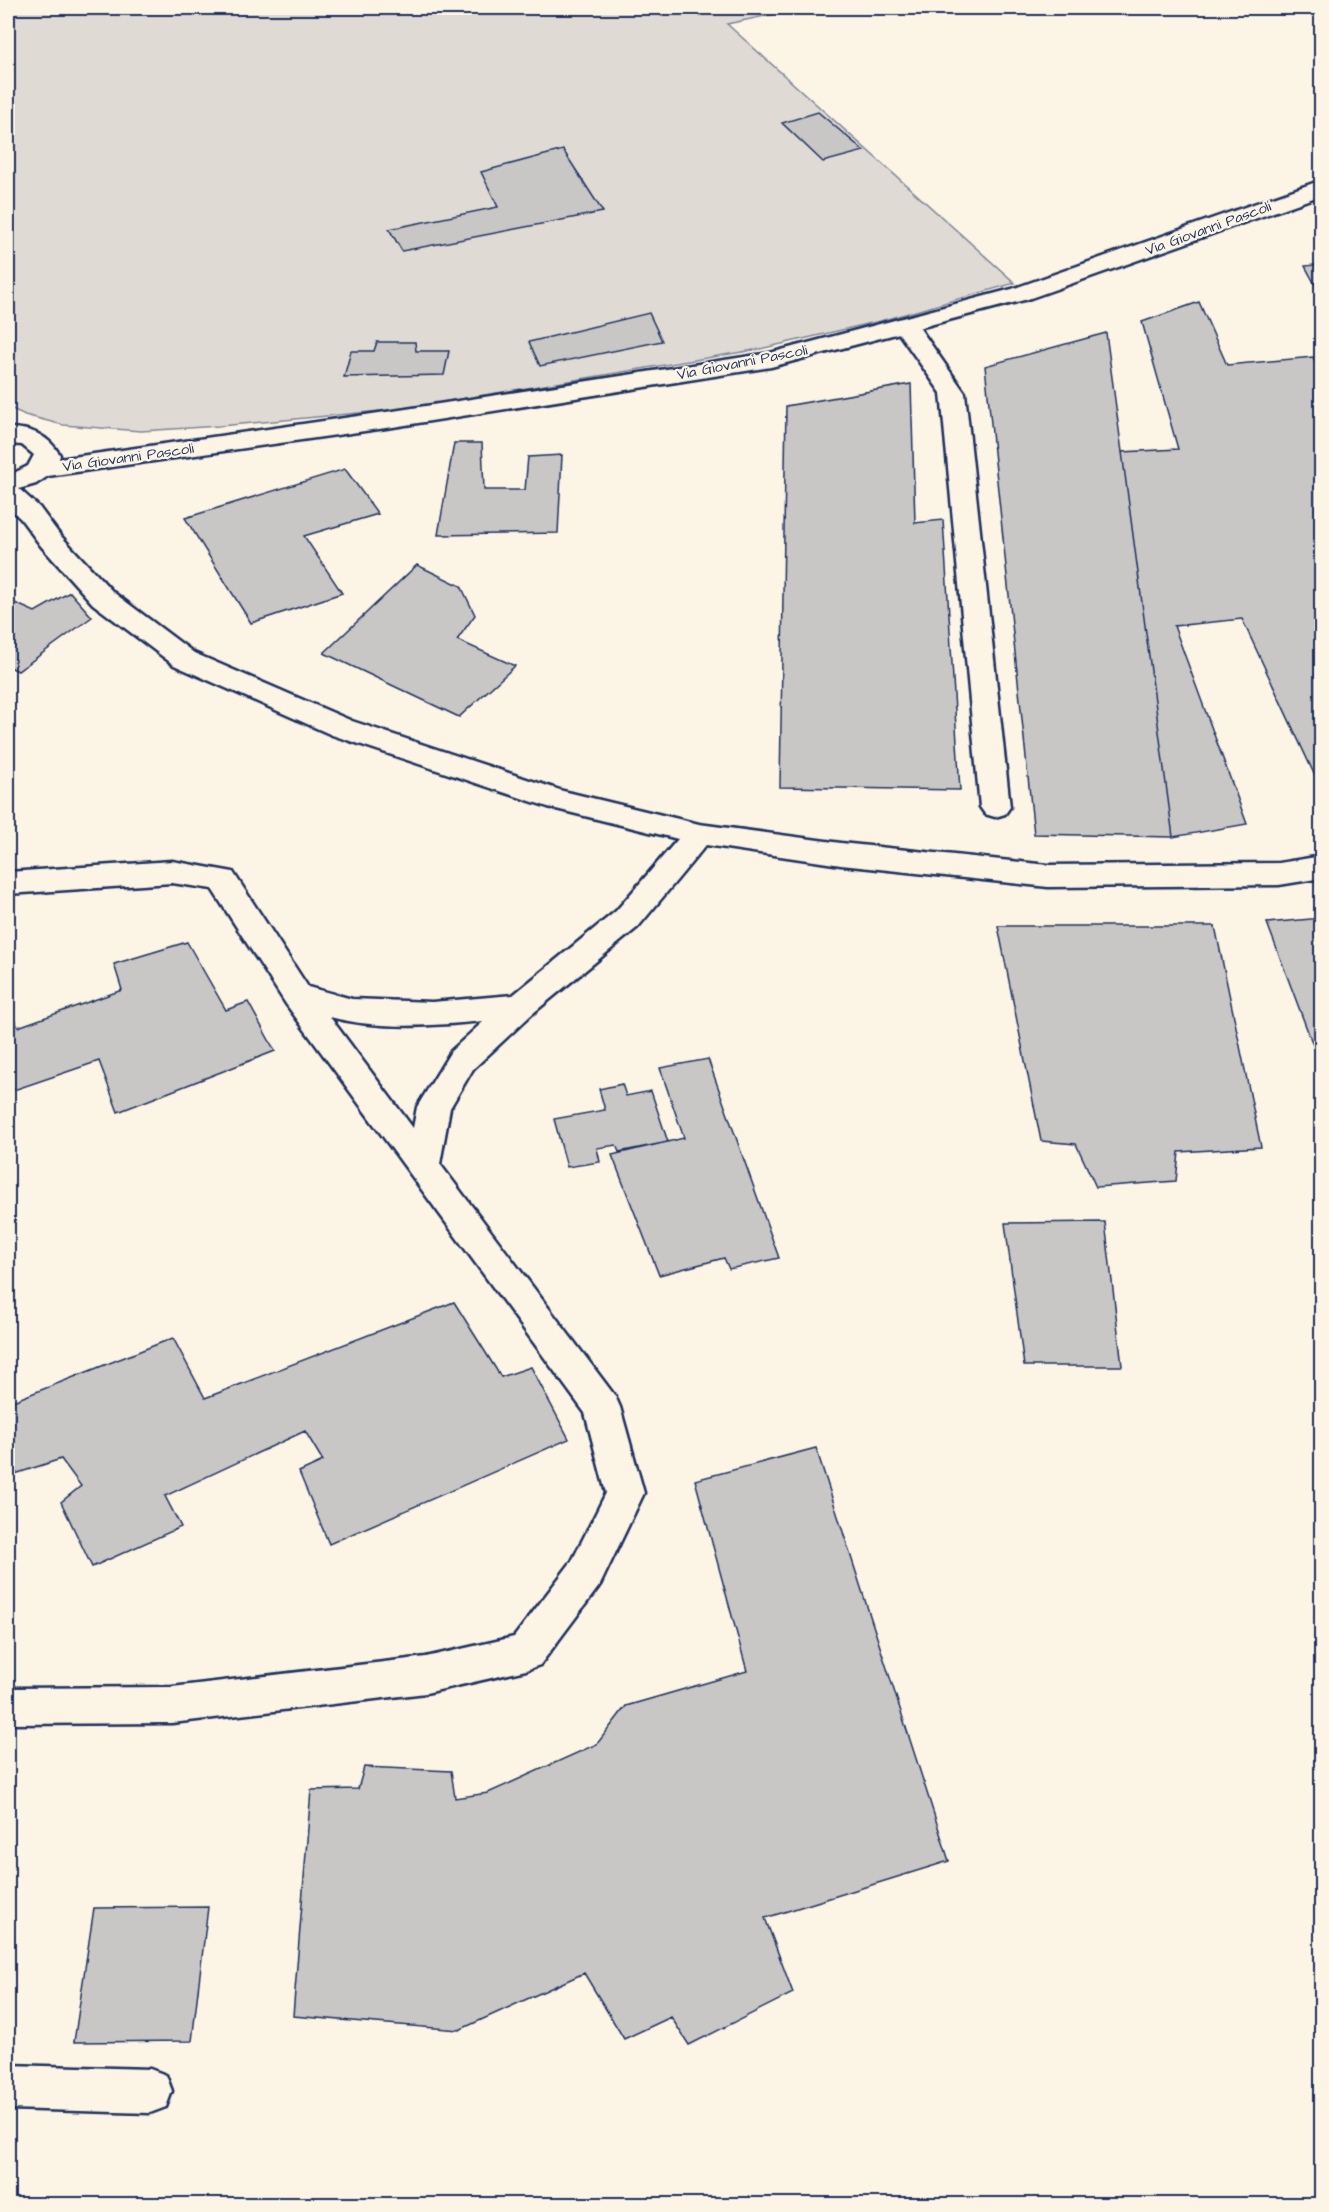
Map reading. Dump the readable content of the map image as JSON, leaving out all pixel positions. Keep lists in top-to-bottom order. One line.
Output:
{"streets":{"street":["Via Giovanni Pascoli"]}}
